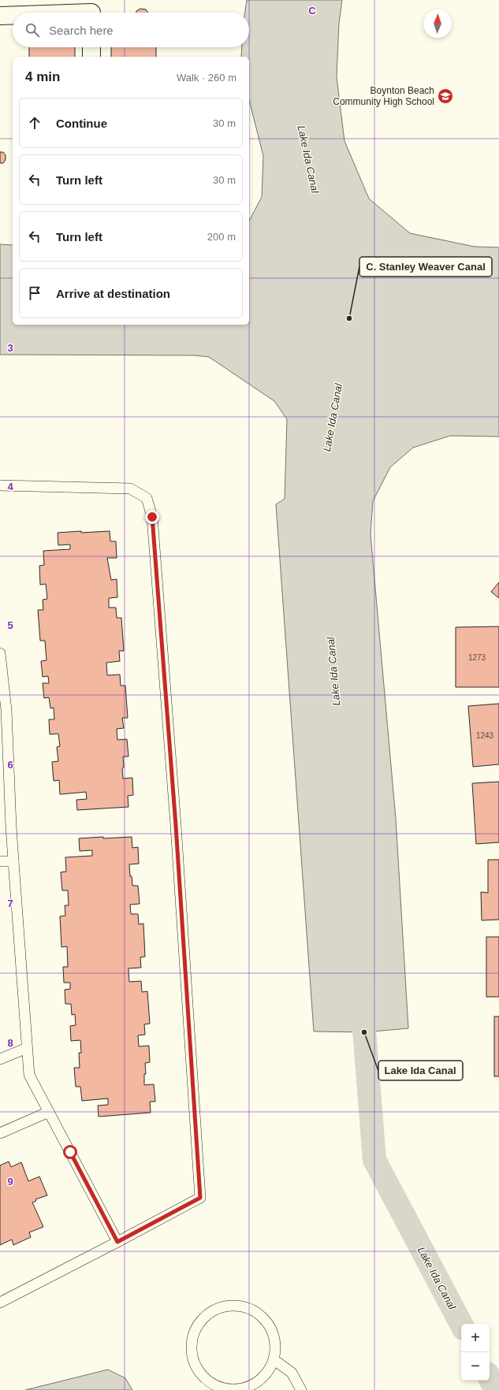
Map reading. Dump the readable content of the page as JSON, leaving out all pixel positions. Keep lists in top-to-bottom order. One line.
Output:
{"water":["Lake Ida Canal"],"places":{"school or university":["Boynton Beach Community High School"],"other":["C. Stanley Weaver Canal","Lake Ida Canal"]},"house_numbers":["1273","1243"],"north":"top","page":{"search":"Search here","heading":["4 min","Walk · 260 m"],"list":[["Continue","30 m"],["Turn left","30 m"],["Turn left","200 m"],"Arrive at destination"],"map_buttons":["+","−"]},"grid":{"columns":["C"],"rows":["3","4","5","6","7","8","9"]}}
